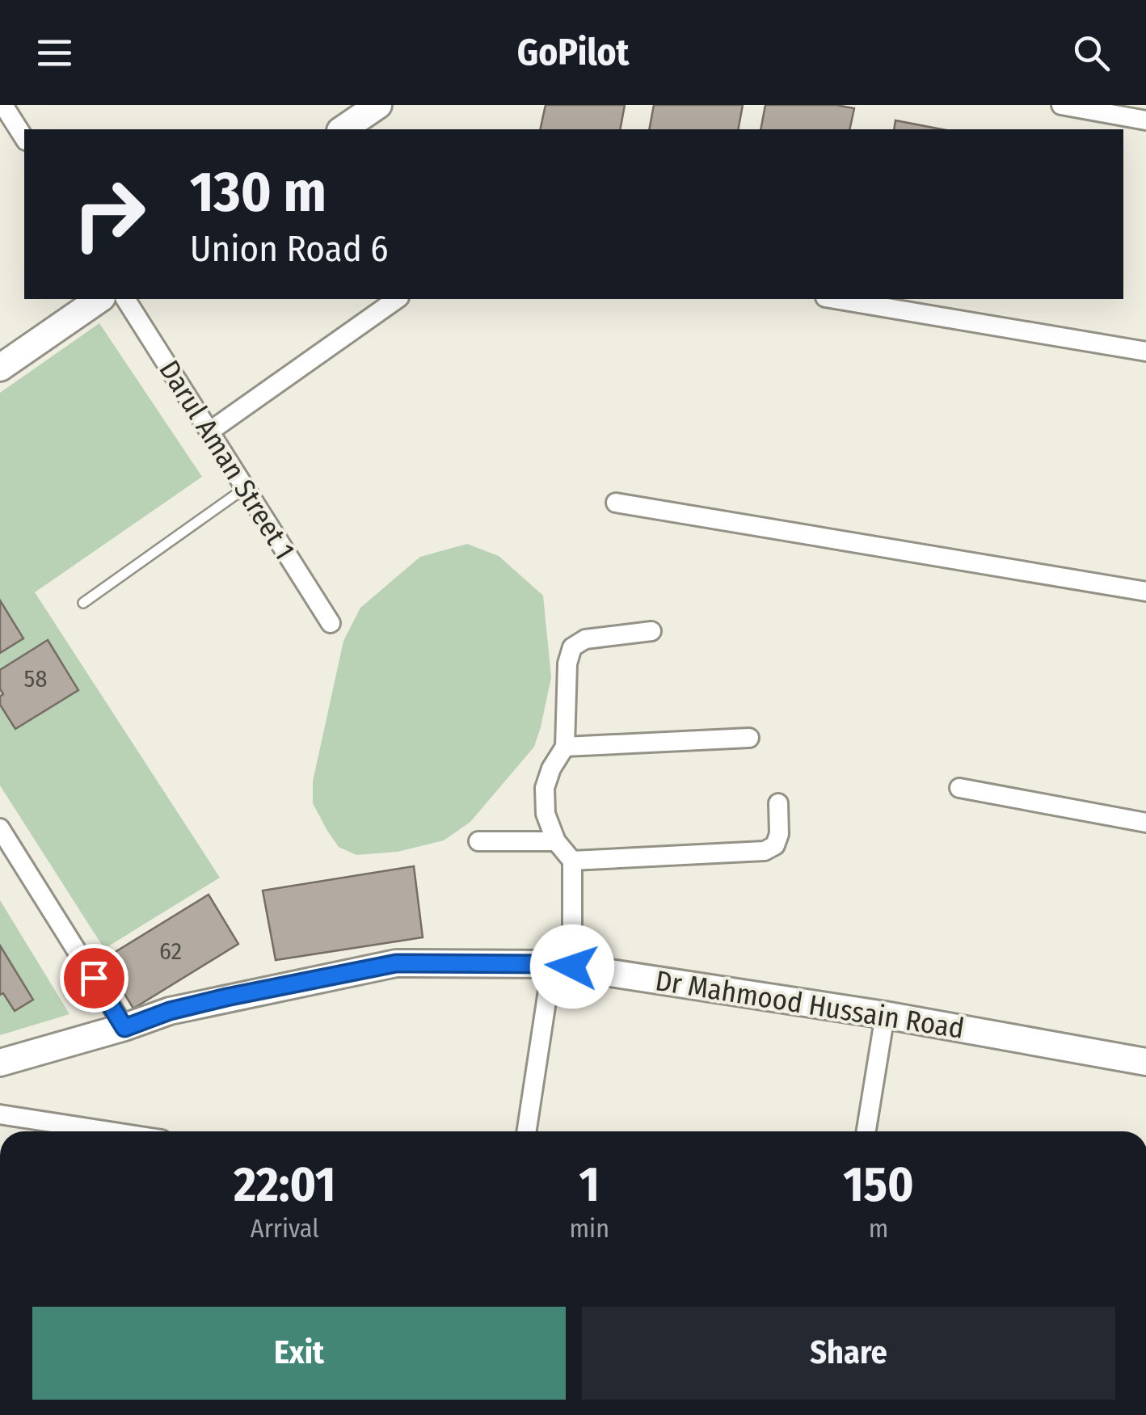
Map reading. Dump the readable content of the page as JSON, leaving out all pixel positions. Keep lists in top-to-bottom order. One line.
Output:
{"streets":{"main road":["Dr Mahmood Hussain Road"],"street":["Darul Aman Street 1"]},"house_numbers":["58","62"],"page":{"header":"GoPilot","turn":["130 m","Union Road 6"],"eta":["22:01","Arrival","1","min","150","m"],"buttons":["Exit","Share"]}}
